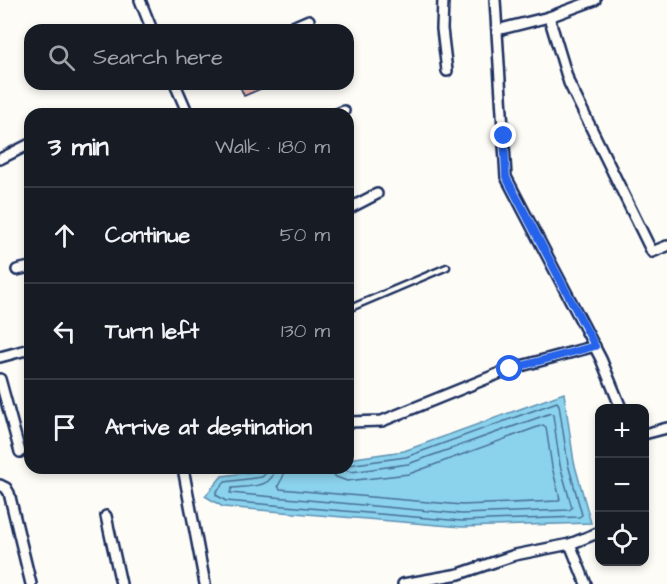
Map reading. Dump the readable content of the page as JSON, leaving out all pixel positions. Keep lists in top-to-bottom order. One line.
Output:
{"page":{"search":"Search here","heading":["3 min","Walk · 180 m"],"list":[["Continue","50 m"],["Turn left","130 m"],"Arrive at destination"],"map_buttons":["+","−"]}}
